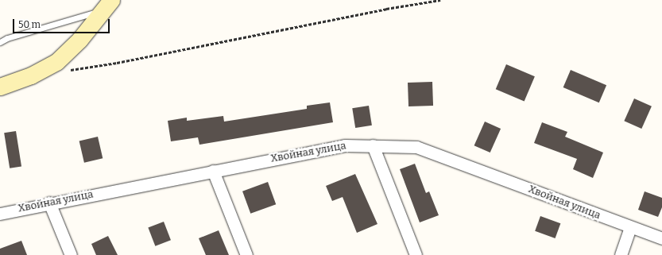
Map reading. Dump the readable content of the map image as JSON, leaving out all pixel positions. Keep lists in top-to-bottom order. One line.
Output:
{"streets":{"street":["Хвойная улица"]},"scale_bar":"50 m"}
